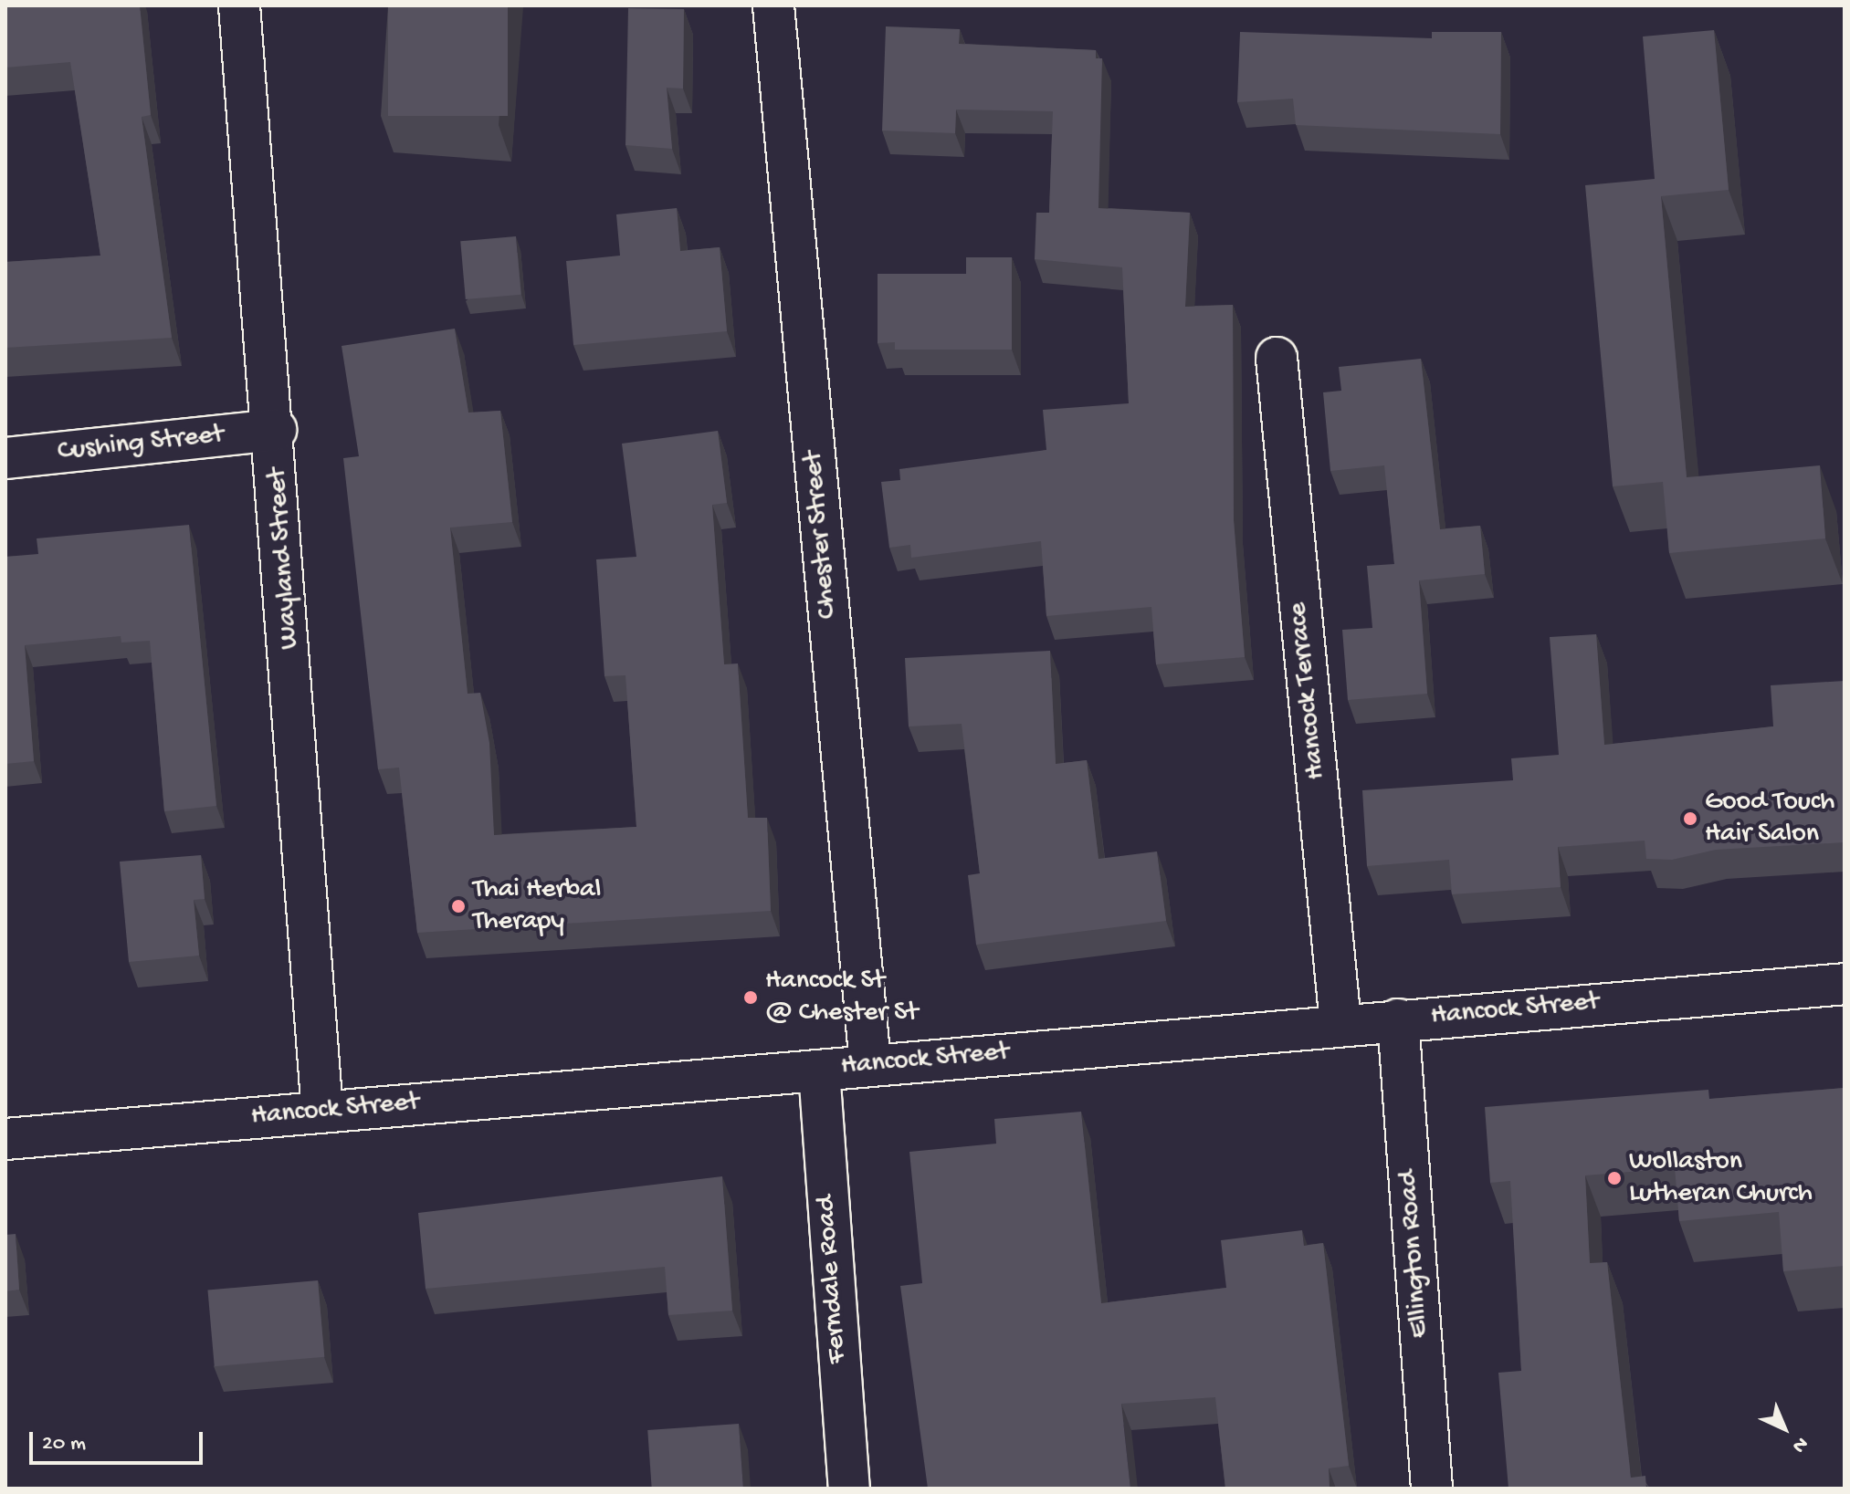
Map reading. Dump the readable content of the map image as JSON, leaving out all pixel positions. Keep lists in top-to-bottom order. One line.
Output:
{"streets":{"street":["Cushing Street","Chester Street","Wayland Street","Hancock Terrace","Hancock Street","Ellington Road","Ferndale Road"]},"crossings":[["Cushing Street","Wayland Street"],["Chester Street","Hancock Street"],["Wayland Street","Hancock Street"],["Hancock Terrace","Hancock Street"],["Hancock Street","Ellington Road"],["Hancock Street","Ferndale Road"]],"places":["Good Touch Hair Salon","Thai Herbal Therapy","Hancock St @ Chester St","Wollaston Lutheran Church"],"scale_bar":"20 m","north":"bottom right"}
